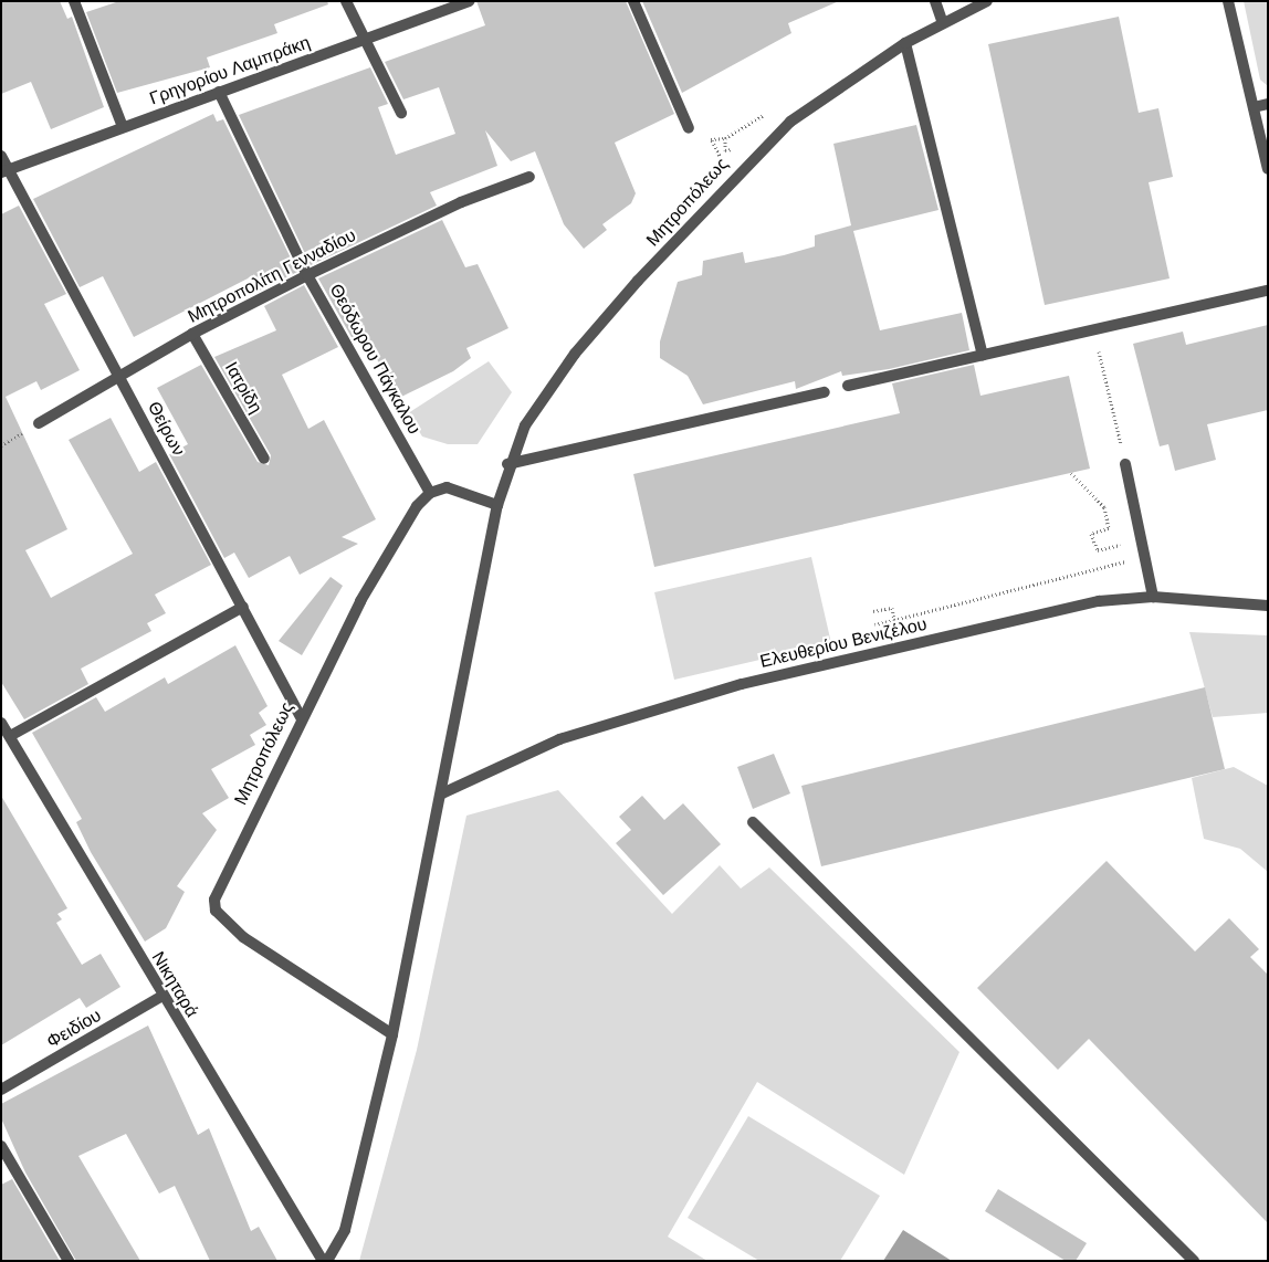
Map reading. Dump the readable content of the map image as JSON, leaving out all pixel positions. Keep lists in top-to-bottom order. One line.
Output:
{"streets":{"street":["Γρηγορίου Λαμπράκη","Μητροπόλεως","Μητροπολίτη Γενναδίου","Θεόδωρου Πάγκαλου","Ιατρίδη","Θείρων","Ελευθερίου Βενιζέλου","Νικηταρά","Φειδίου"]},"crossings":[["Γρηγορίου Λαμπράκη","Θεόδωρου Πάγκαλου"],["Γρηγορίου Λαμπράκη","Θείρων"],["Μητροπόλεως","Θεόδωρου Πάγκαλου"],["Μητροπόλεως","Θείρων"],["Μητροπόλεως","Ελευθερίου Βενιζέλου"],["Μητροπόλεως","Νικηταρά"],["Μητροπολίτη Γενναδίου","Θεόδωρου Πάγκαλου"],["Μητροπολίτη Γενναδίου","Ιατρίδη"],["Μητροπολίτη Γενναδίου","Θείρων"],["Νικηταρά","Φειδίου"]]}
